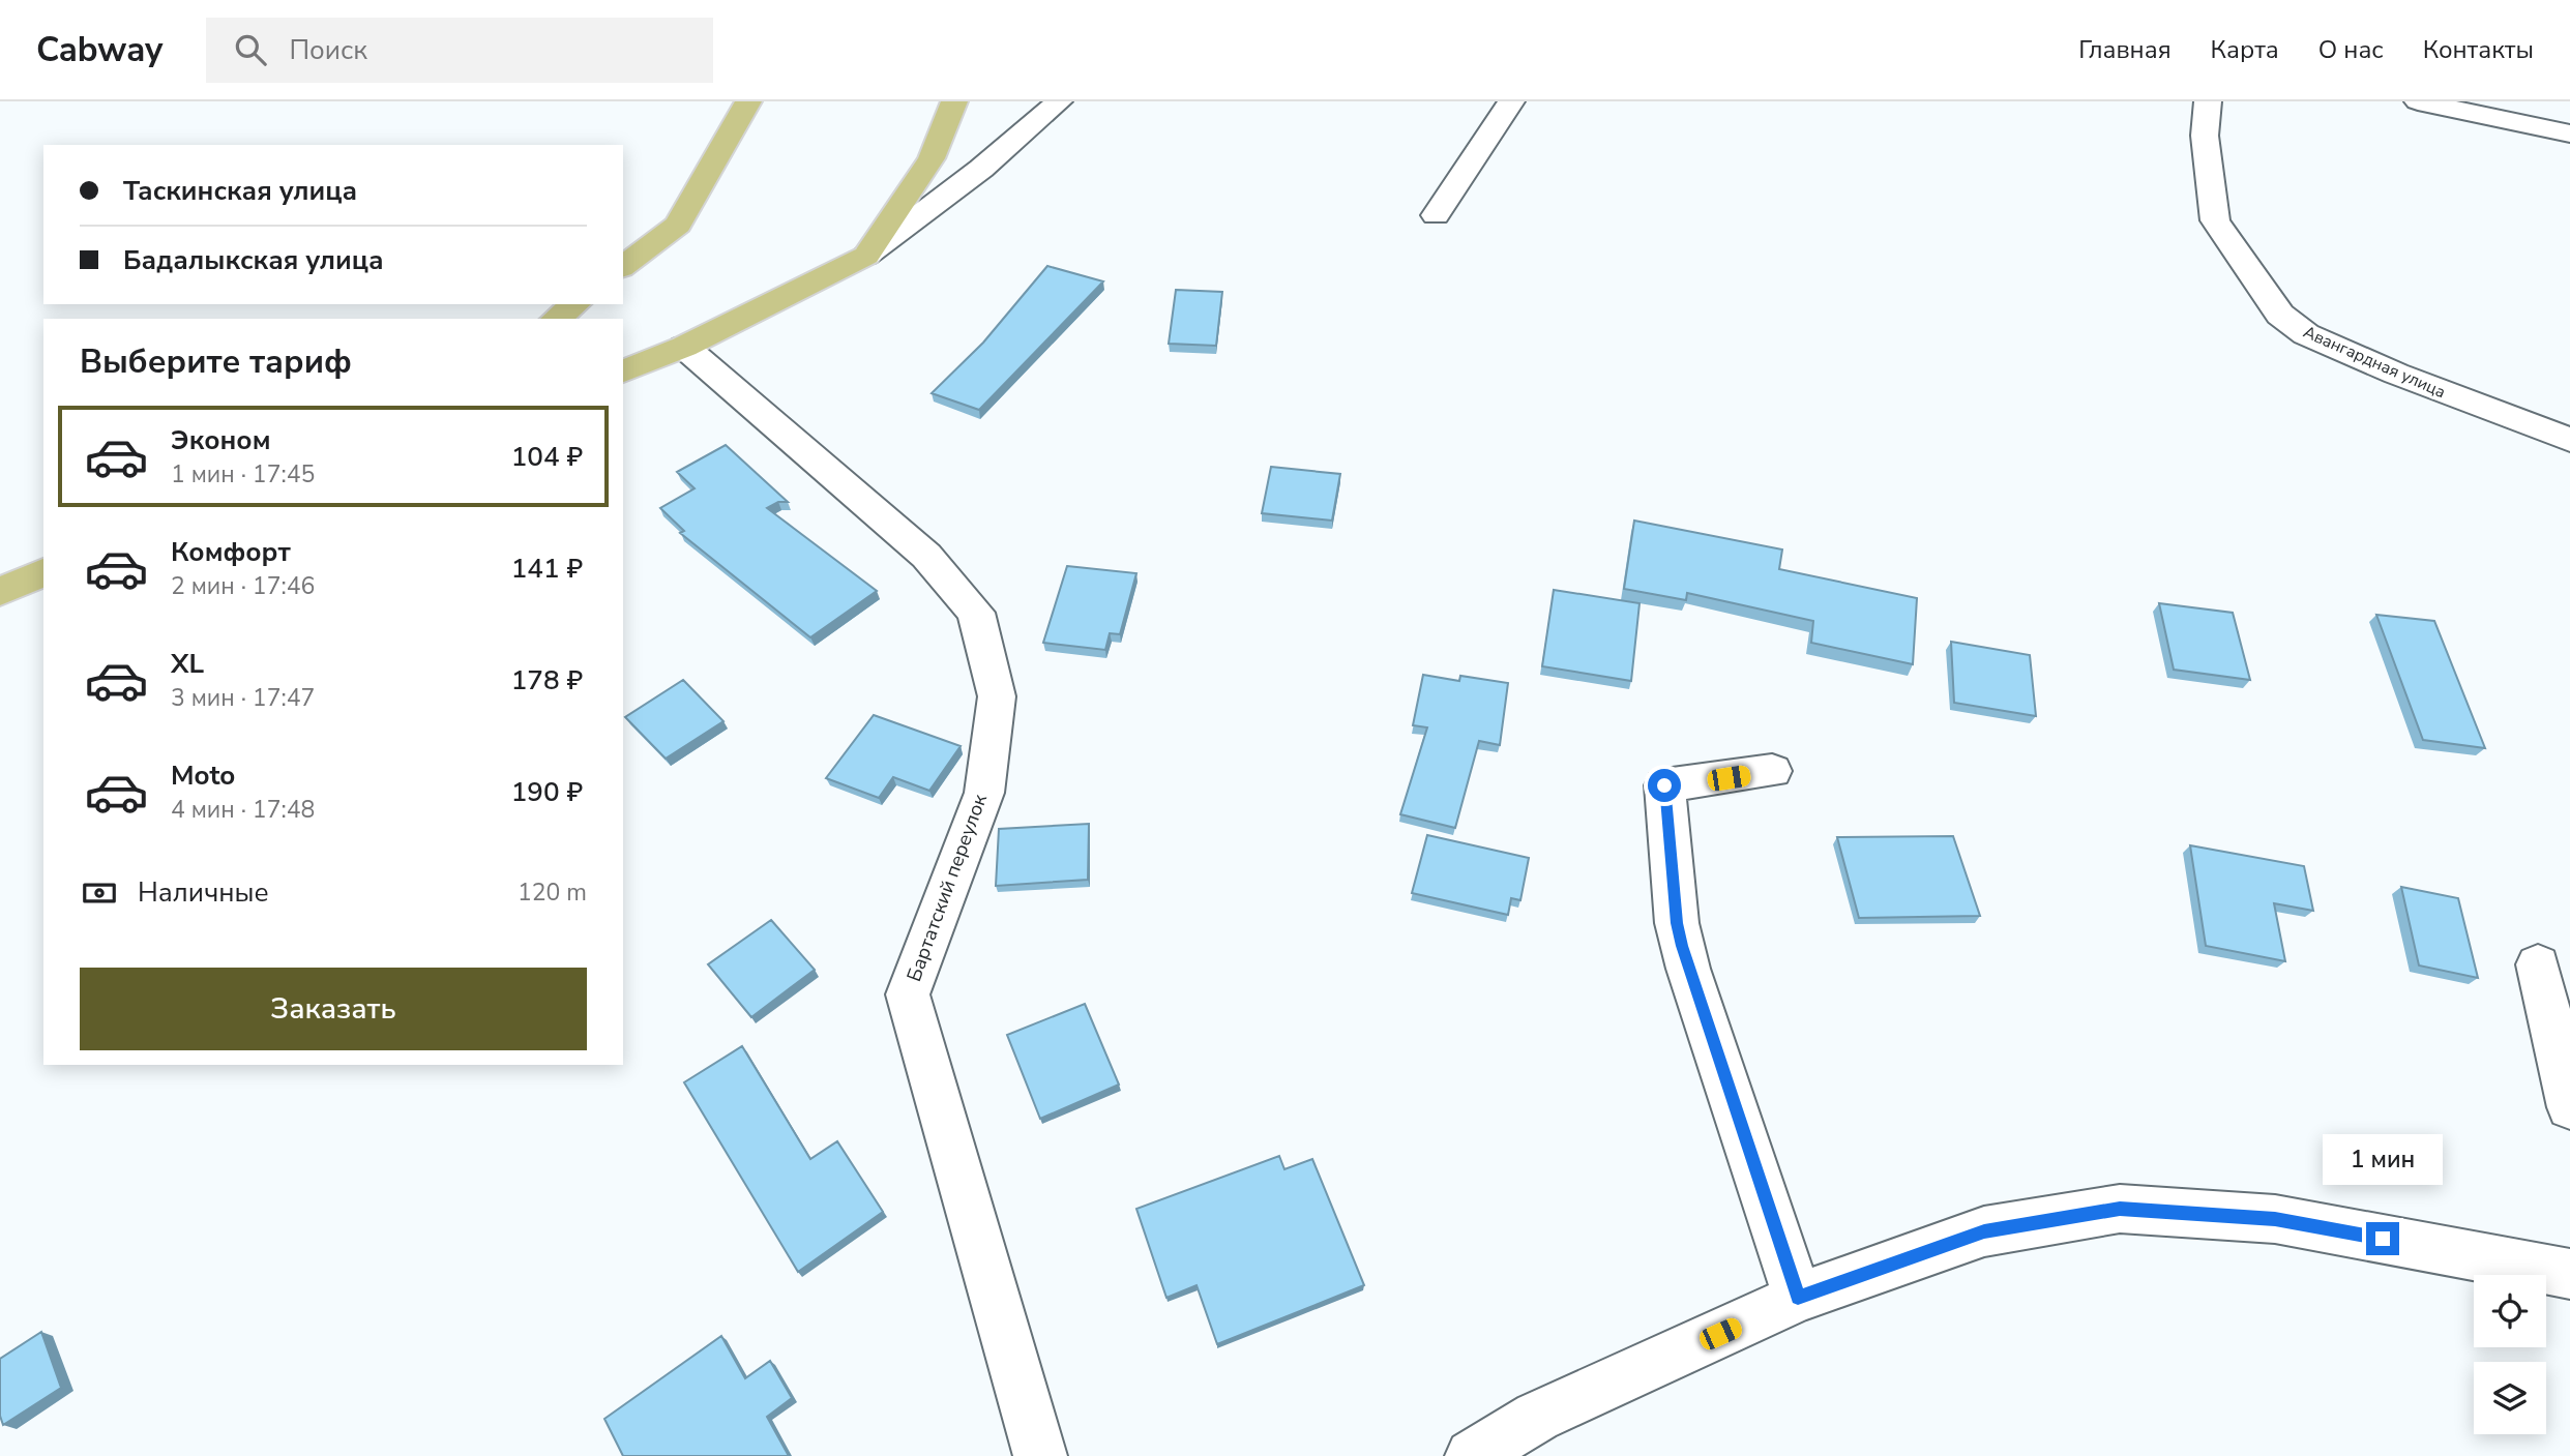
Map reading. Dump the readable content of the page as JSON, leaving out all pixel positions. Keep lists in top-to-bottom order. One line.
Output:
{"streets":{"street":["Авангардная улица","Бартатский переулок"]},"page":{"header":"Cabway","search":"Поиск","nav":["Главная","Карта","О нас","Контакты"],"banner":["Таскинская улица","Бадалыкская улица"],"heading":"Выберите тариф","list":[{"name":"Эконом","note":"1 мин · 17:45","value":"104 ₽"},{"name":"Комфорт","note":"2 мин · 17:46","value":"141 ₽"},{"name":"XL","note":"3 мин · 17:47","value":"178 ₽"},{"name":"Moto","note":"4 мин · 17:48","value":"190 ₽"}],"pay":["Наличные","120 m"],"buttons":"Заказать","bubble":"1 мин"}}
